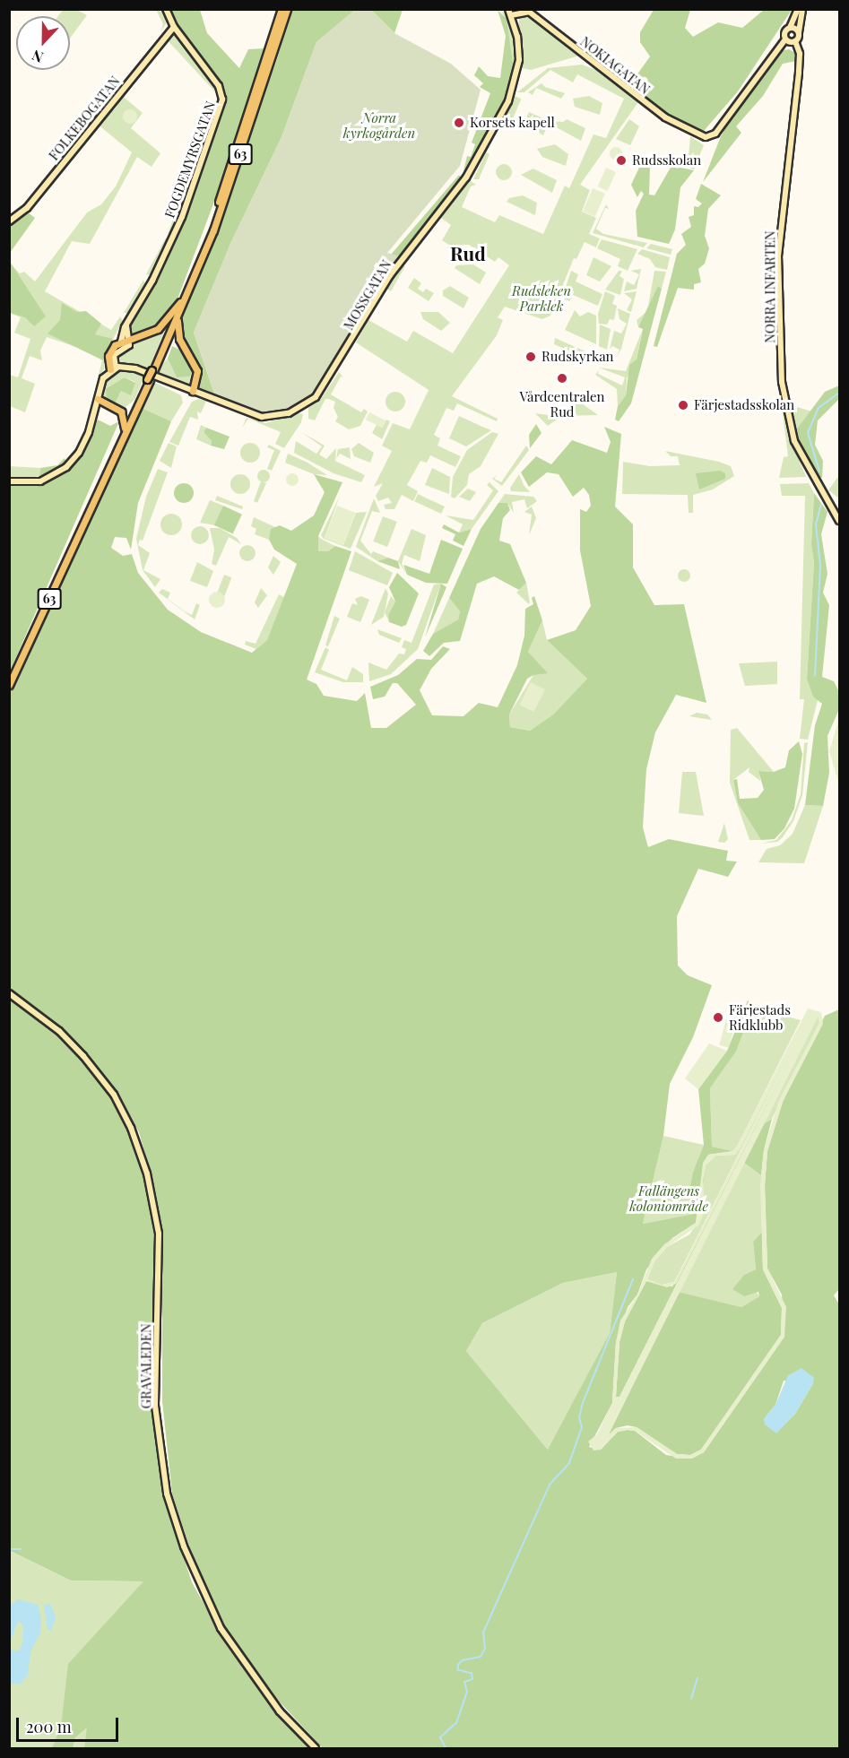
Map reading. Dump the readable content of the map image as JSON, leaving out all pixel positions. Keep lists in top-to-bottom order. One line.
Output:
{"streets":{"main road":["63"],"street":["NOKIAGATAN","FOLKEBOGATAN","FOGDEMYRSGATAN","NORRA INFARTEN","MOSSGATAN","GRAVALEDEN"]},"crossings":[["NOKIAGATAN","MOSSGATAN"],["FOLKEBOGATAN","FOGDEMYRSGATAN"]],"districts":["Rud"],"parks":["Norra kyrkogården","Rudsleken Parklek","Fallängens koloniområde"],"places":["Korsets kapell","Rudsskolan","Rudskyrkan","Vårdcentralen Rud","Färjestadsskolan","Färjestads Ridklubb"],"scale_bar":"200 m","north":"bottom"}
